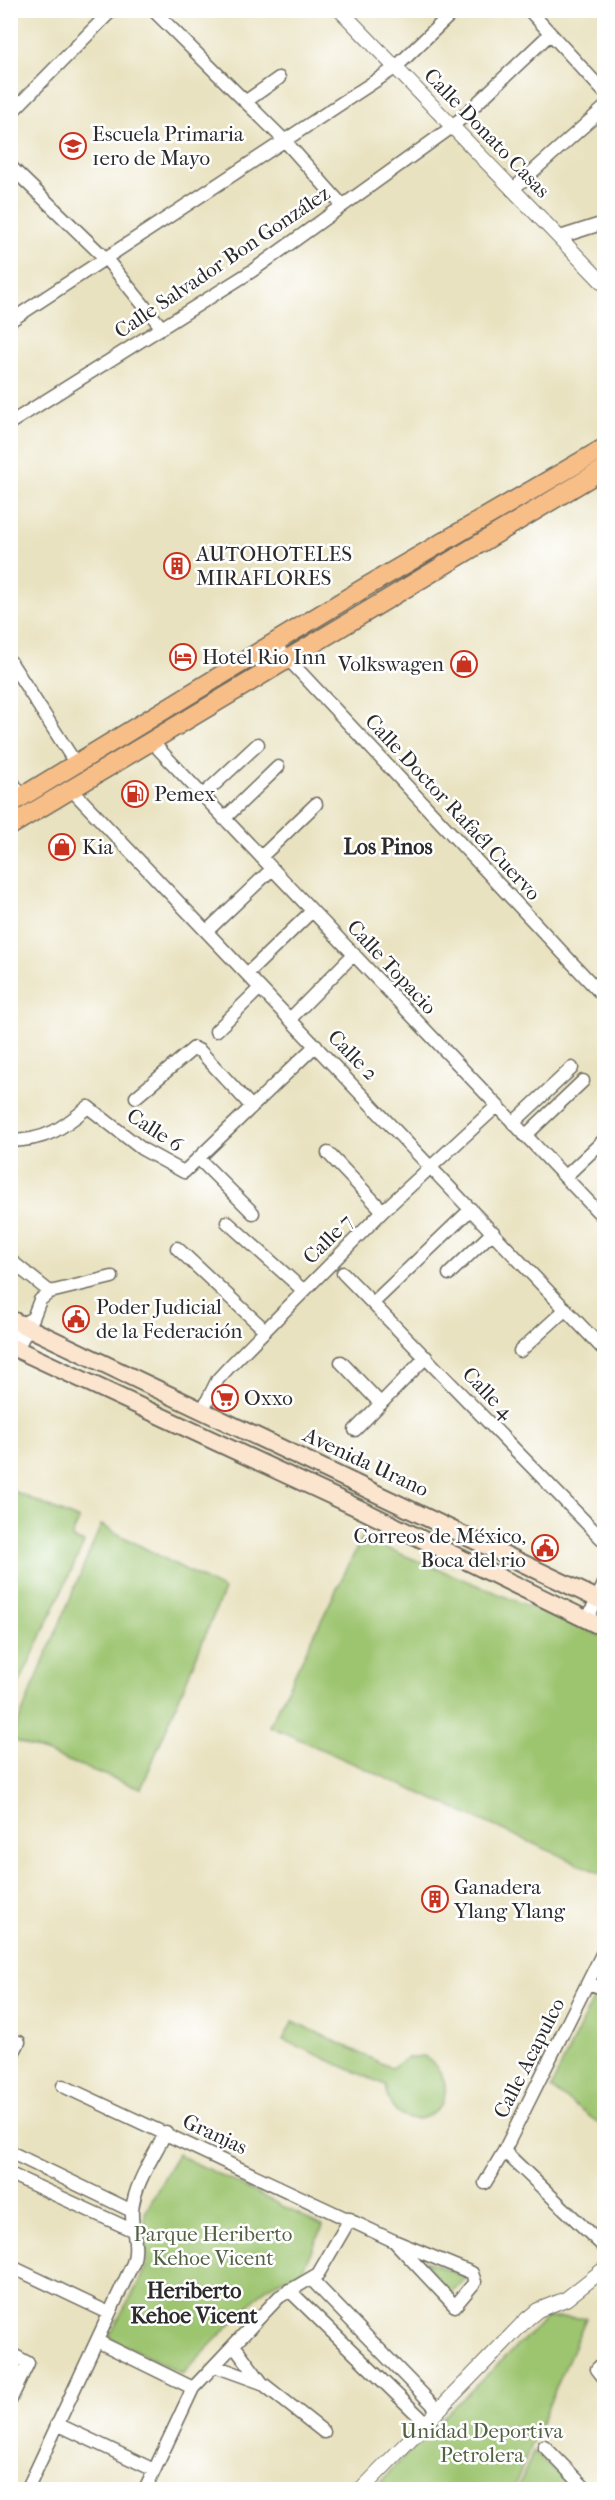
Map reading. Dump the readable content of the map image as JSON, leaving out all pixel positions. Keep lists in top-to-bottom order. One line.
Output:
{"streets":{"main road":["Avenida Urano"],"street":["Calle Donato Casas","Calle Salvador Bon González","Calle Doctor Rafaél Cuervo","Calle Topacio","Calle 2","Calle 6","Calle 7","Calle 4","Calle Acapulco","Granjas"]},"crossings":[["Calle Donato Casas","Calle Salvador Bon González"],["Calle Topacio","Calle 7"],["Calle 2","Calle 6"],["Calle 2","Calle 7"],["Calle 7","Avenida Urano"]],"districts":["Los Pinos","Heriberto Kehoe Vicent"],"parks":["Parque Heriberto Kehoe Vicent","Unidad Deportiva Petrolera"],"places":{"school or university":["Escuela Primaria 1ero de Mayo"],"building":["AUTOHOTELES MIRAFLORES","Ganadera Ylang Ylang"],"hotel":["Hotel Rio Inn"],"shop":["Volkswagen","Kia"],"fuel station":["Pemex"],"public building":["Poder Judicial de la Federación","Correos de México, Boca del rio"],"supermarket":["Oxxo"]}}
